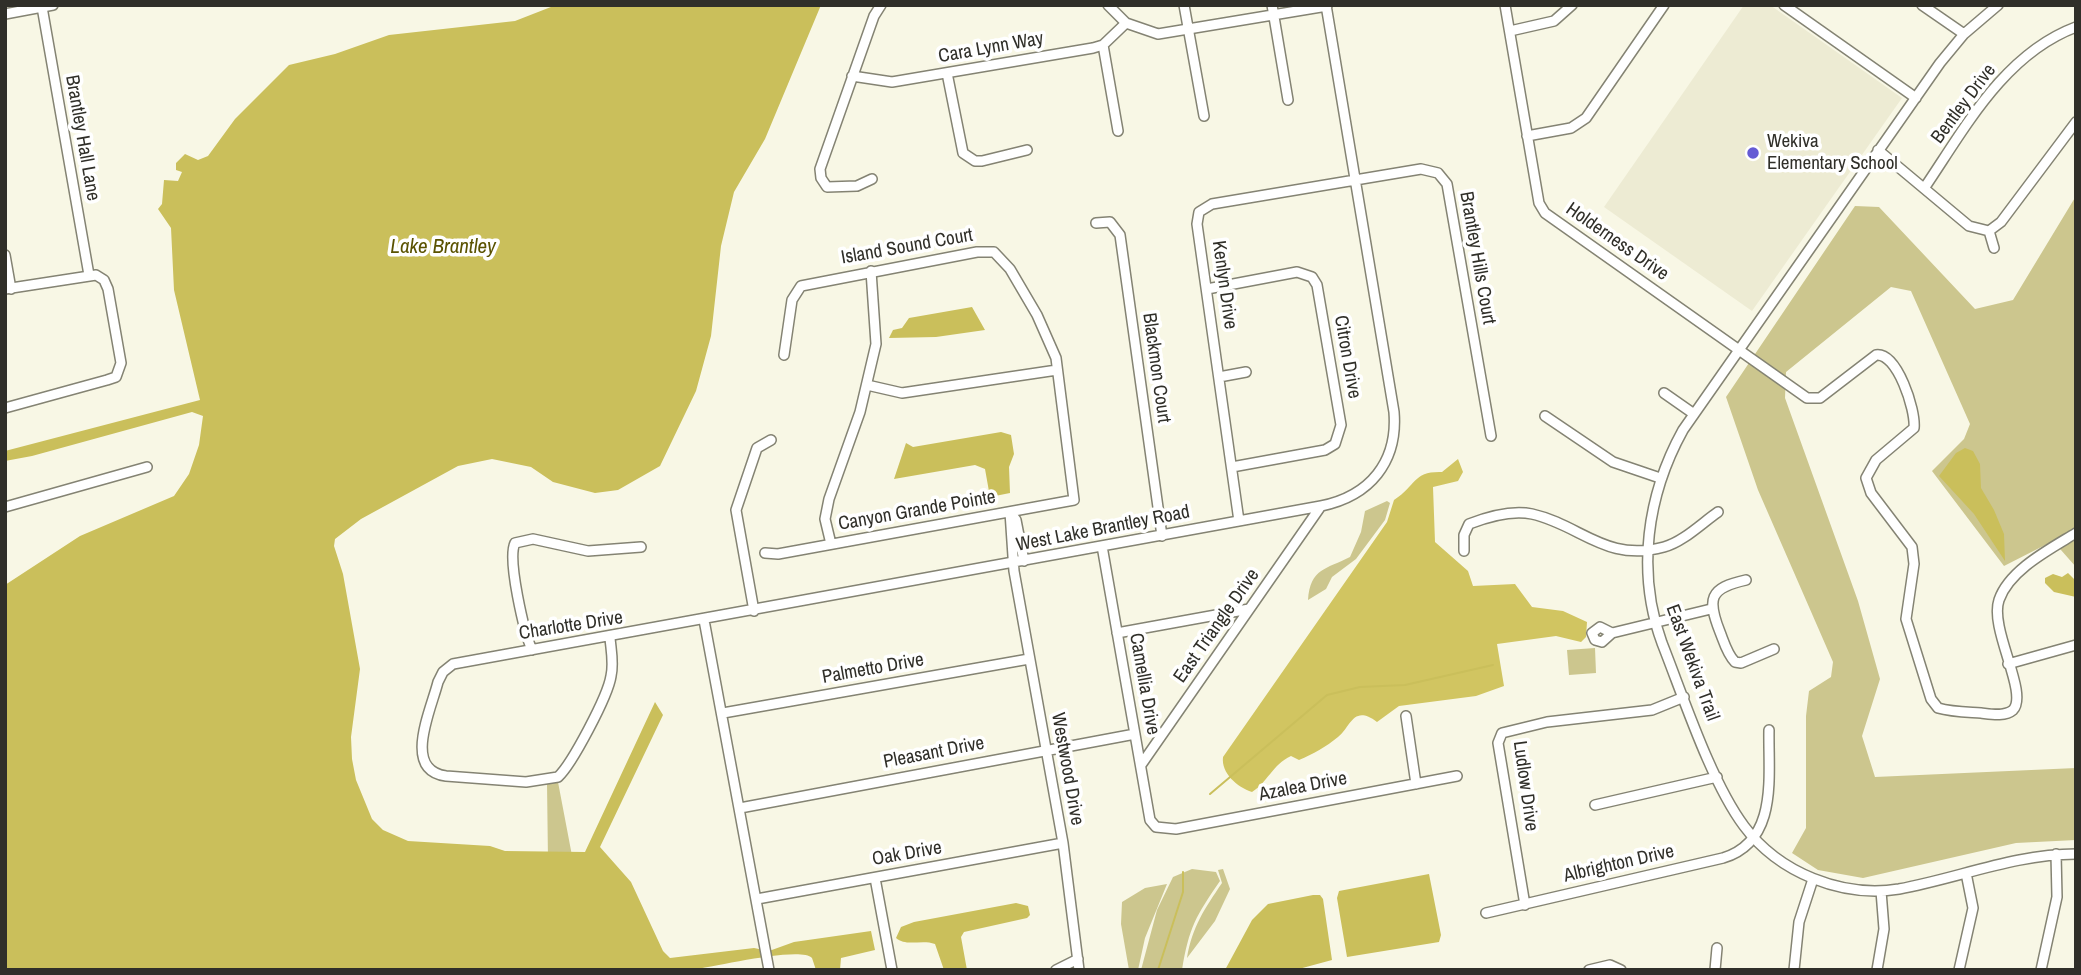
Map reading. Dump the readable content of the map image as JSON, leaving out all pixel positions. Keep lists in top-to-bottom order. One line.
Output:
{"streets":{"street":["Cara Lynn Way","Bentley Drive","Brantley Hall Lane","Holderness Drive","Island Sound Court","Brantley Hills Court","Kenlyn Drive","Citron Drive","Blackmon Court","Canyon Grande Pointe","West Lake Brantley Road","Charlotte Drive","East Triangle Drive","East Wekiva Trail","Palmetto Drive","Camellia Drive","Pleasant Drive","Westwood Drive","Ludlow Drive","Azalea Drive","Oak Drive","Albrighton Drive"]},"crossings":[["Holderness Drive","East Wekiva Trail"],["Island Sound Court","Canyon Grande Pointe"],["Brantley Hills Court","Kenlyn Drive"],["Brantley Hills Court","West Lake Brantley Road"],["Kenlyn Drive","Citron Drive"],["Kenlyn Drive","West Lake Brantley Road"],["Blackmon Court","West Lake Brantley Road"],["Canyon Grande Pointe","Westwood Drive"],["West Lake Brantley Road","Charlotte Drive"],["West Lake Brantley Road","East Triangle Drive"],["West Lake Brantley Road","Camellia Drive"],["West Lake Brantley Road","Westwood Drive"],["East Triangle Drive","Camellia Drive"],["East Wekiva Trail","Ludlow Drive"],["East Wekiva Trail","Albrighton Drive"],["Palmetto Drive","Westwood Drive"],["Camellia Drive","Pleasant Drive"],["Camellia Drive","Azalea Drive"],["Pleasant Drive","Westwood Drive"],["Westwood Drive","Oak Drive"],["Ludlow Drive","Albrighton Drive"]],"water":["Lake Brantley"],"places":["Wekiva Elementary School"]}
